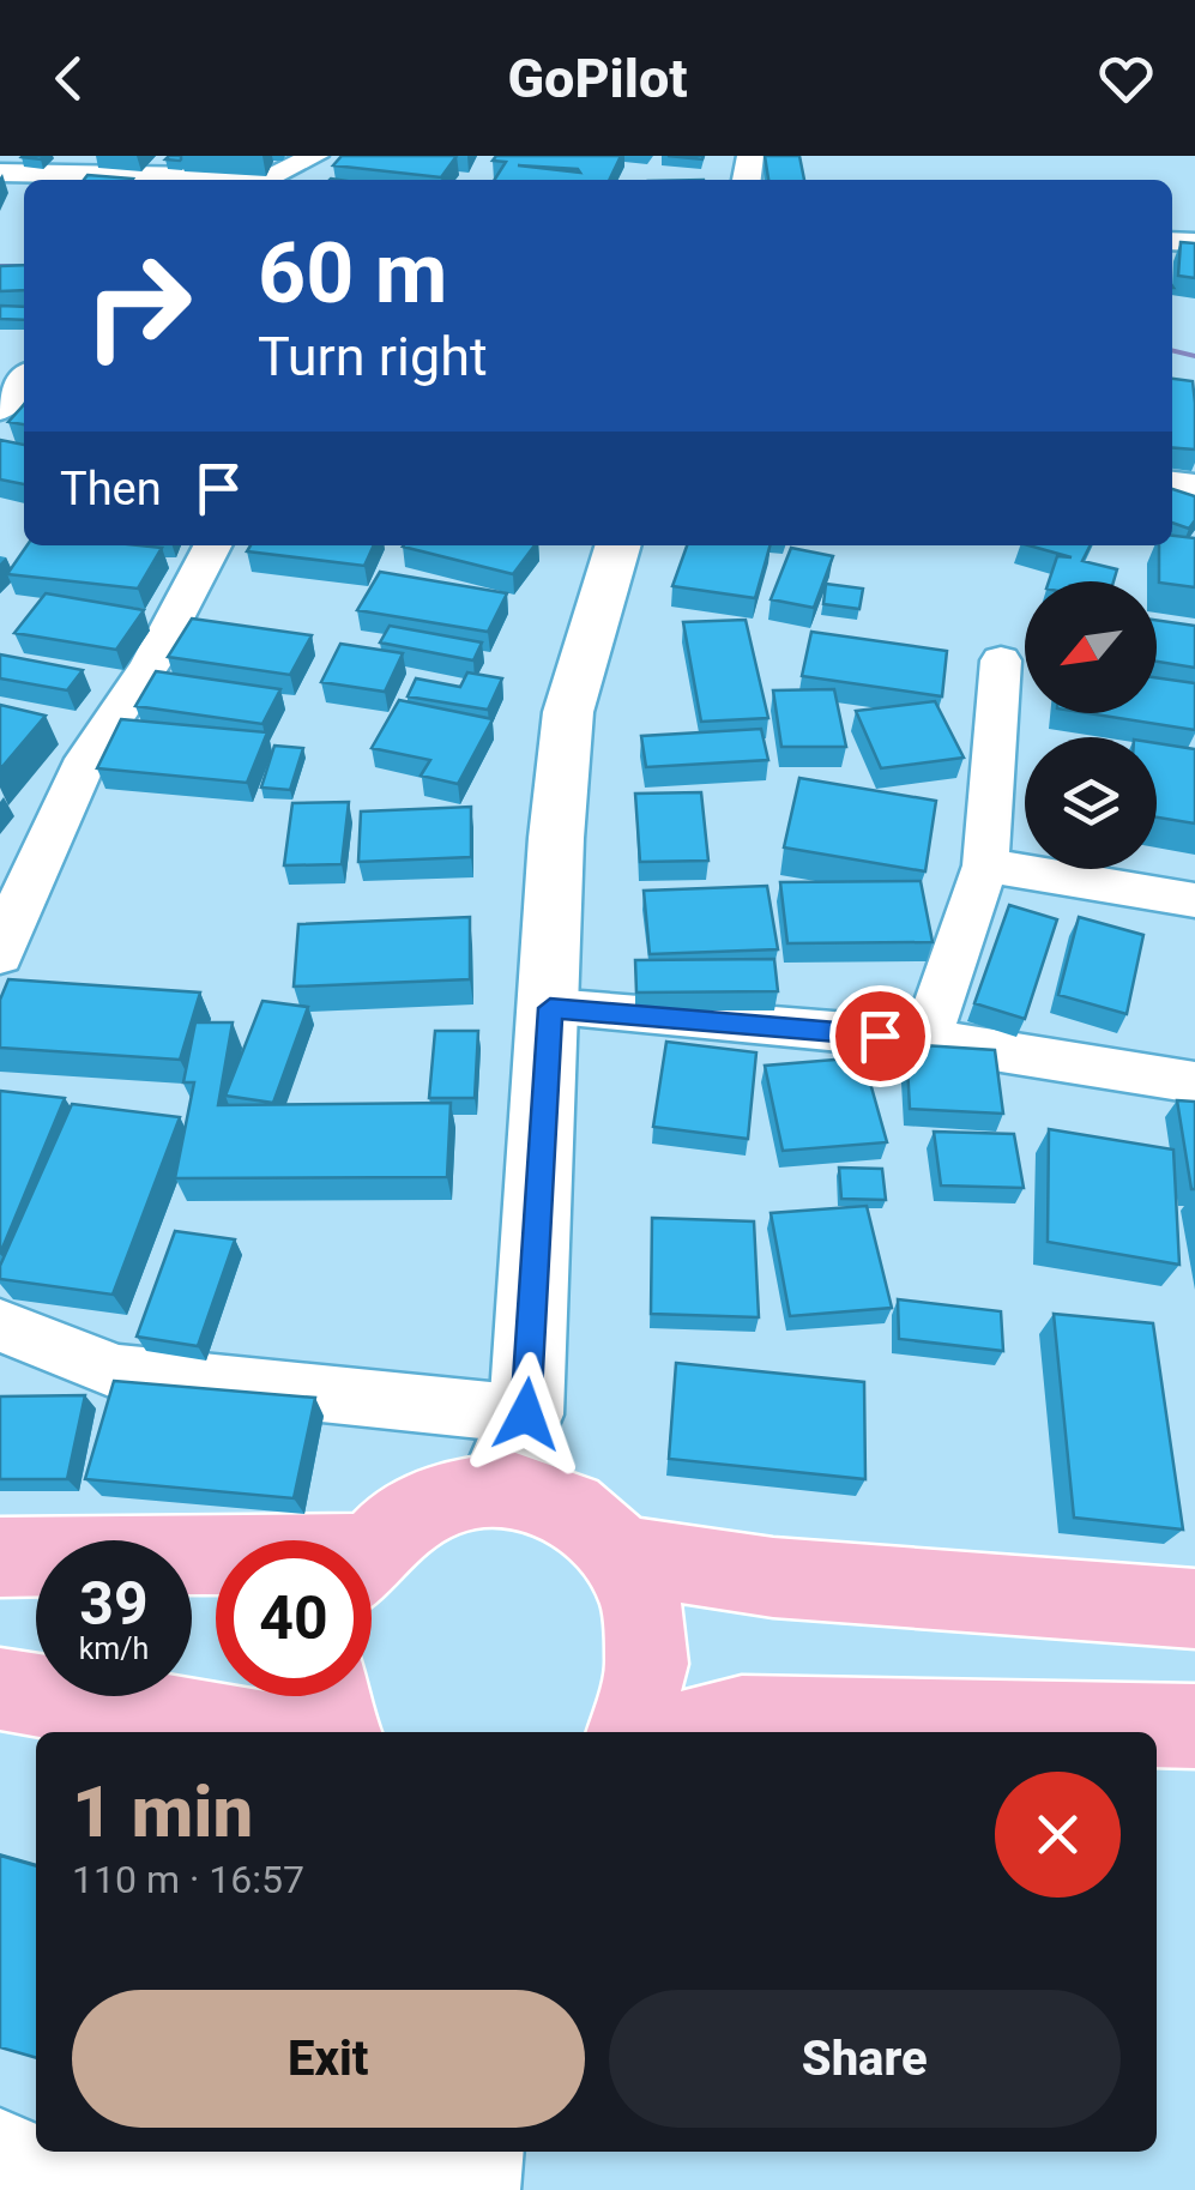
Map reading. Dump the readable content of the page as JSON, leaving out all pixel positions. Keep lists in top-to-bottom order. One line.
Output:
{"north":"bottom left","page":{"header":"GoPilot","turn":["60 m","Turn right"],"then":"Then","speed":"39 km/h","limit":"40","heading":["1 min","110 m · 16:57"],"buttons":["Exit","Share"]}}
